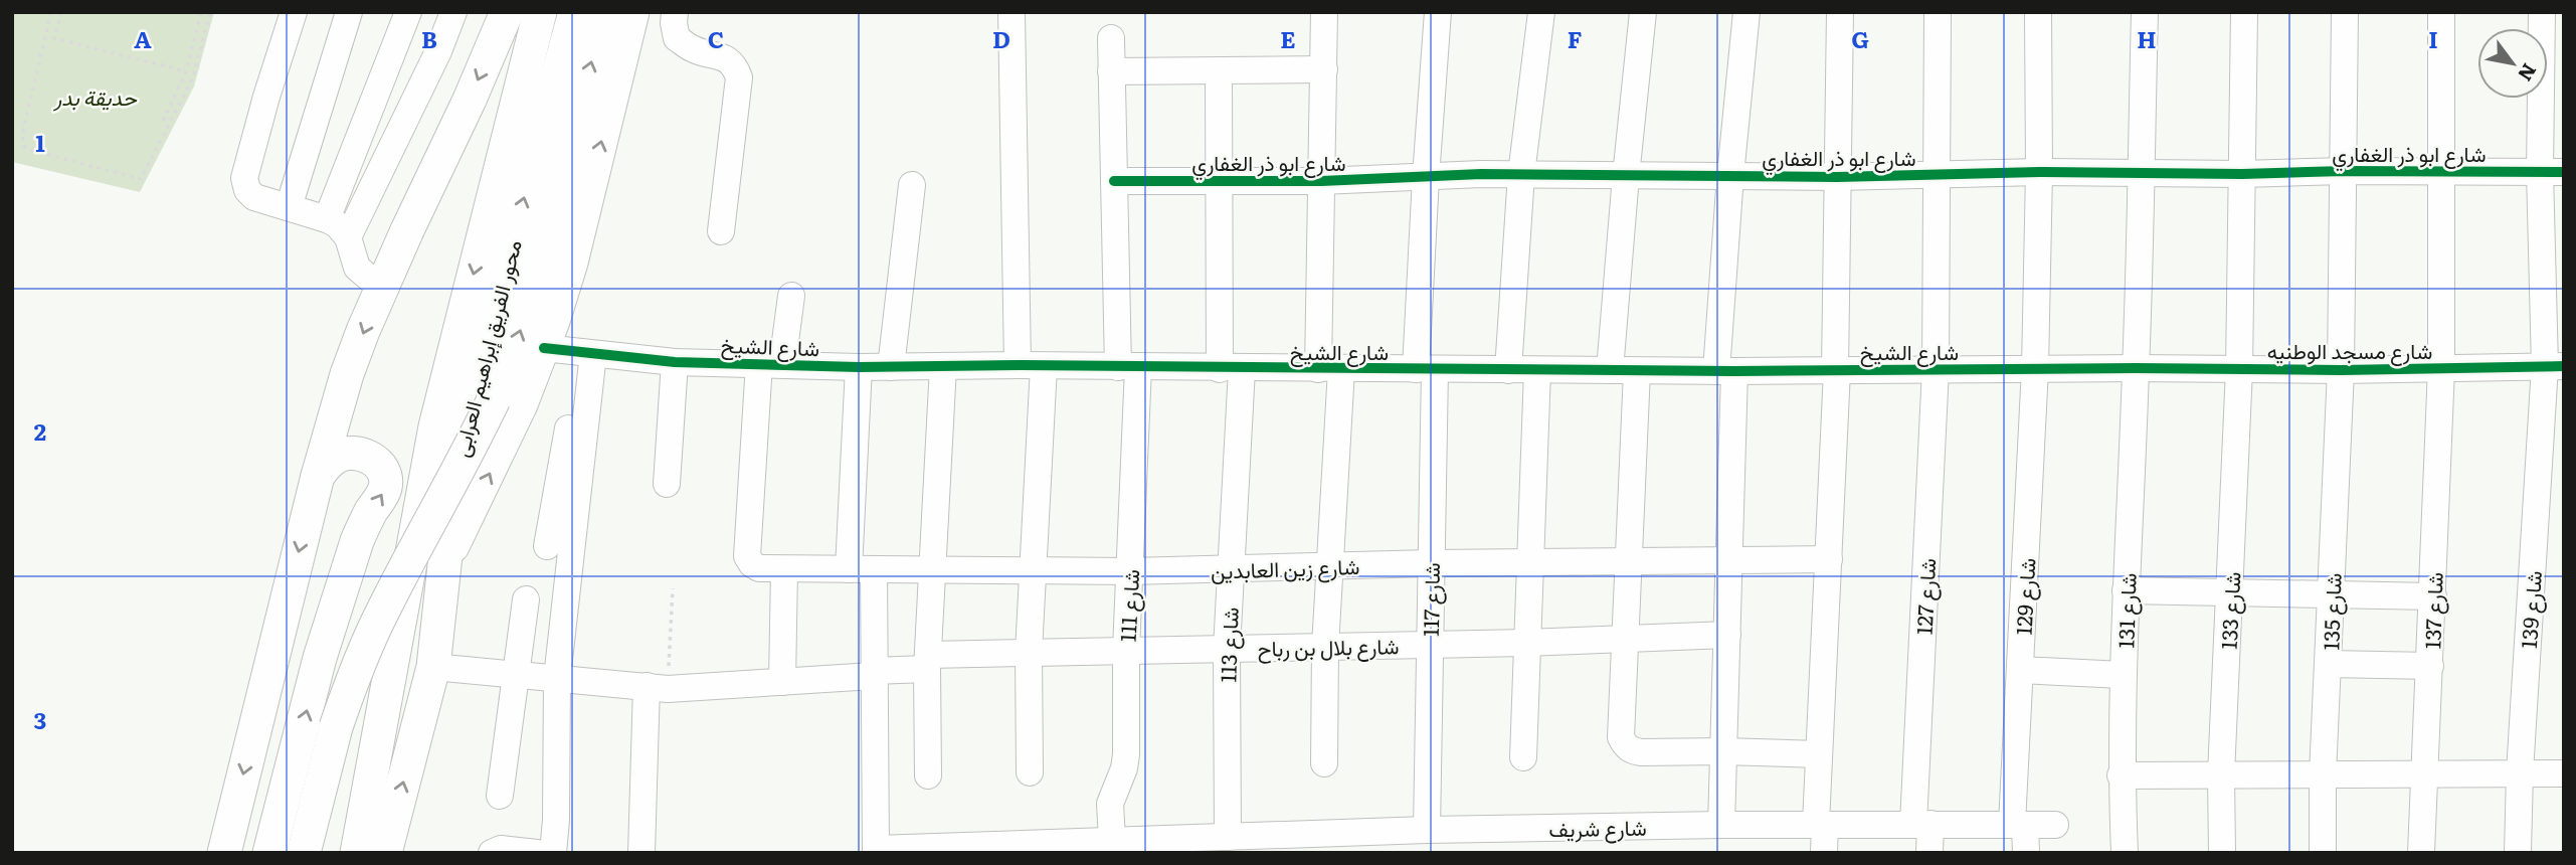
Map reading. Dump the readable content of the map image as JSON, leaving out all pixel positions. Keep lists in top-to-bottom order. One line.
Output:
{"streets":{"main road":["محور الفريق إبراهيم العرابى"],"street":["شارع ابو ذر الغفاري","شارع الشيخ","شارع مسجد الوطنيه","شارع زين العابدين","شارع 127","شارع 129","شارع 117","شارع 111","شارع 139","شارع 131","شارع 133","شارع 137","شارع 135","شارع 113","شارع بلال بن رباح","شارع شريف"]},"crossings":[["شارع ابو ذر الغفاري","شارع 127"],["شارع ابو ذر الغفاري","شارع 129"],["شارع ابو ذر الغفاري","شارع 117"],["شارع ابو ذر الغفاري","شارع 111"],["شارع ابو ذر الغفاري","شارع 139"],["شارع ابو ذر الغفاري","شارع 131"],["شارع ابو ذر الغفاري","شارع 133"],["شارع ابو ذر الغفاري","شارع 137"],["شارع ابو ذر الغفاري","شارع 135"],["شارع ابو ذر الغفاري","شارع 113"],["شارع الشيخ","شارع مسجد الوطنيه"],["شارع الشيخ","شارع زين العابدين"],["شارع الشيخ","شارع 127"],["شارع الشيخ","شارع 129"],["شارع الشيخ","شارع 117"],["شارع الشيخ","شارع 111"],["شارع الشيخ","شارع 131"],["شارع الشيخ","شارع 113"],["محور الفريق إبراهيم العرابى","شارع بلال بن رباح"],["شارع مسجد الوطنيه","شارع 139"],["شارع مسجد الوطنيه","شارع 131"],["شارع مسجد الوطنيه","شارع 133"],["شارع مسجد الوطنيه","شارع 137"],["شارع مسجد الوطنيه","شارع 135"],["شارع زين العابدين","شارع 117"],["شارع زين العابدين","شارع 111"],["شارع زين العابدين","شارع 113"],["شارع 127","شارع شريف"],["شارع 129","شارع شريف"],["شارع 117","شارع بلال بن رباح"],["شارع 117","شارع شريف"],["شارع 111","شارع بلال بن رباح"],["شارع 111","شارع شريف"],["شارع 113","شارع بلال بن رباح"],["شارع 113","شارع شريف"]],"parks":["حديقة بدر"],"north":"bottom right","grid":{"columns":["A","B","C","D","E","F","G","H","I"],"rows":["1","2","3"]}}
